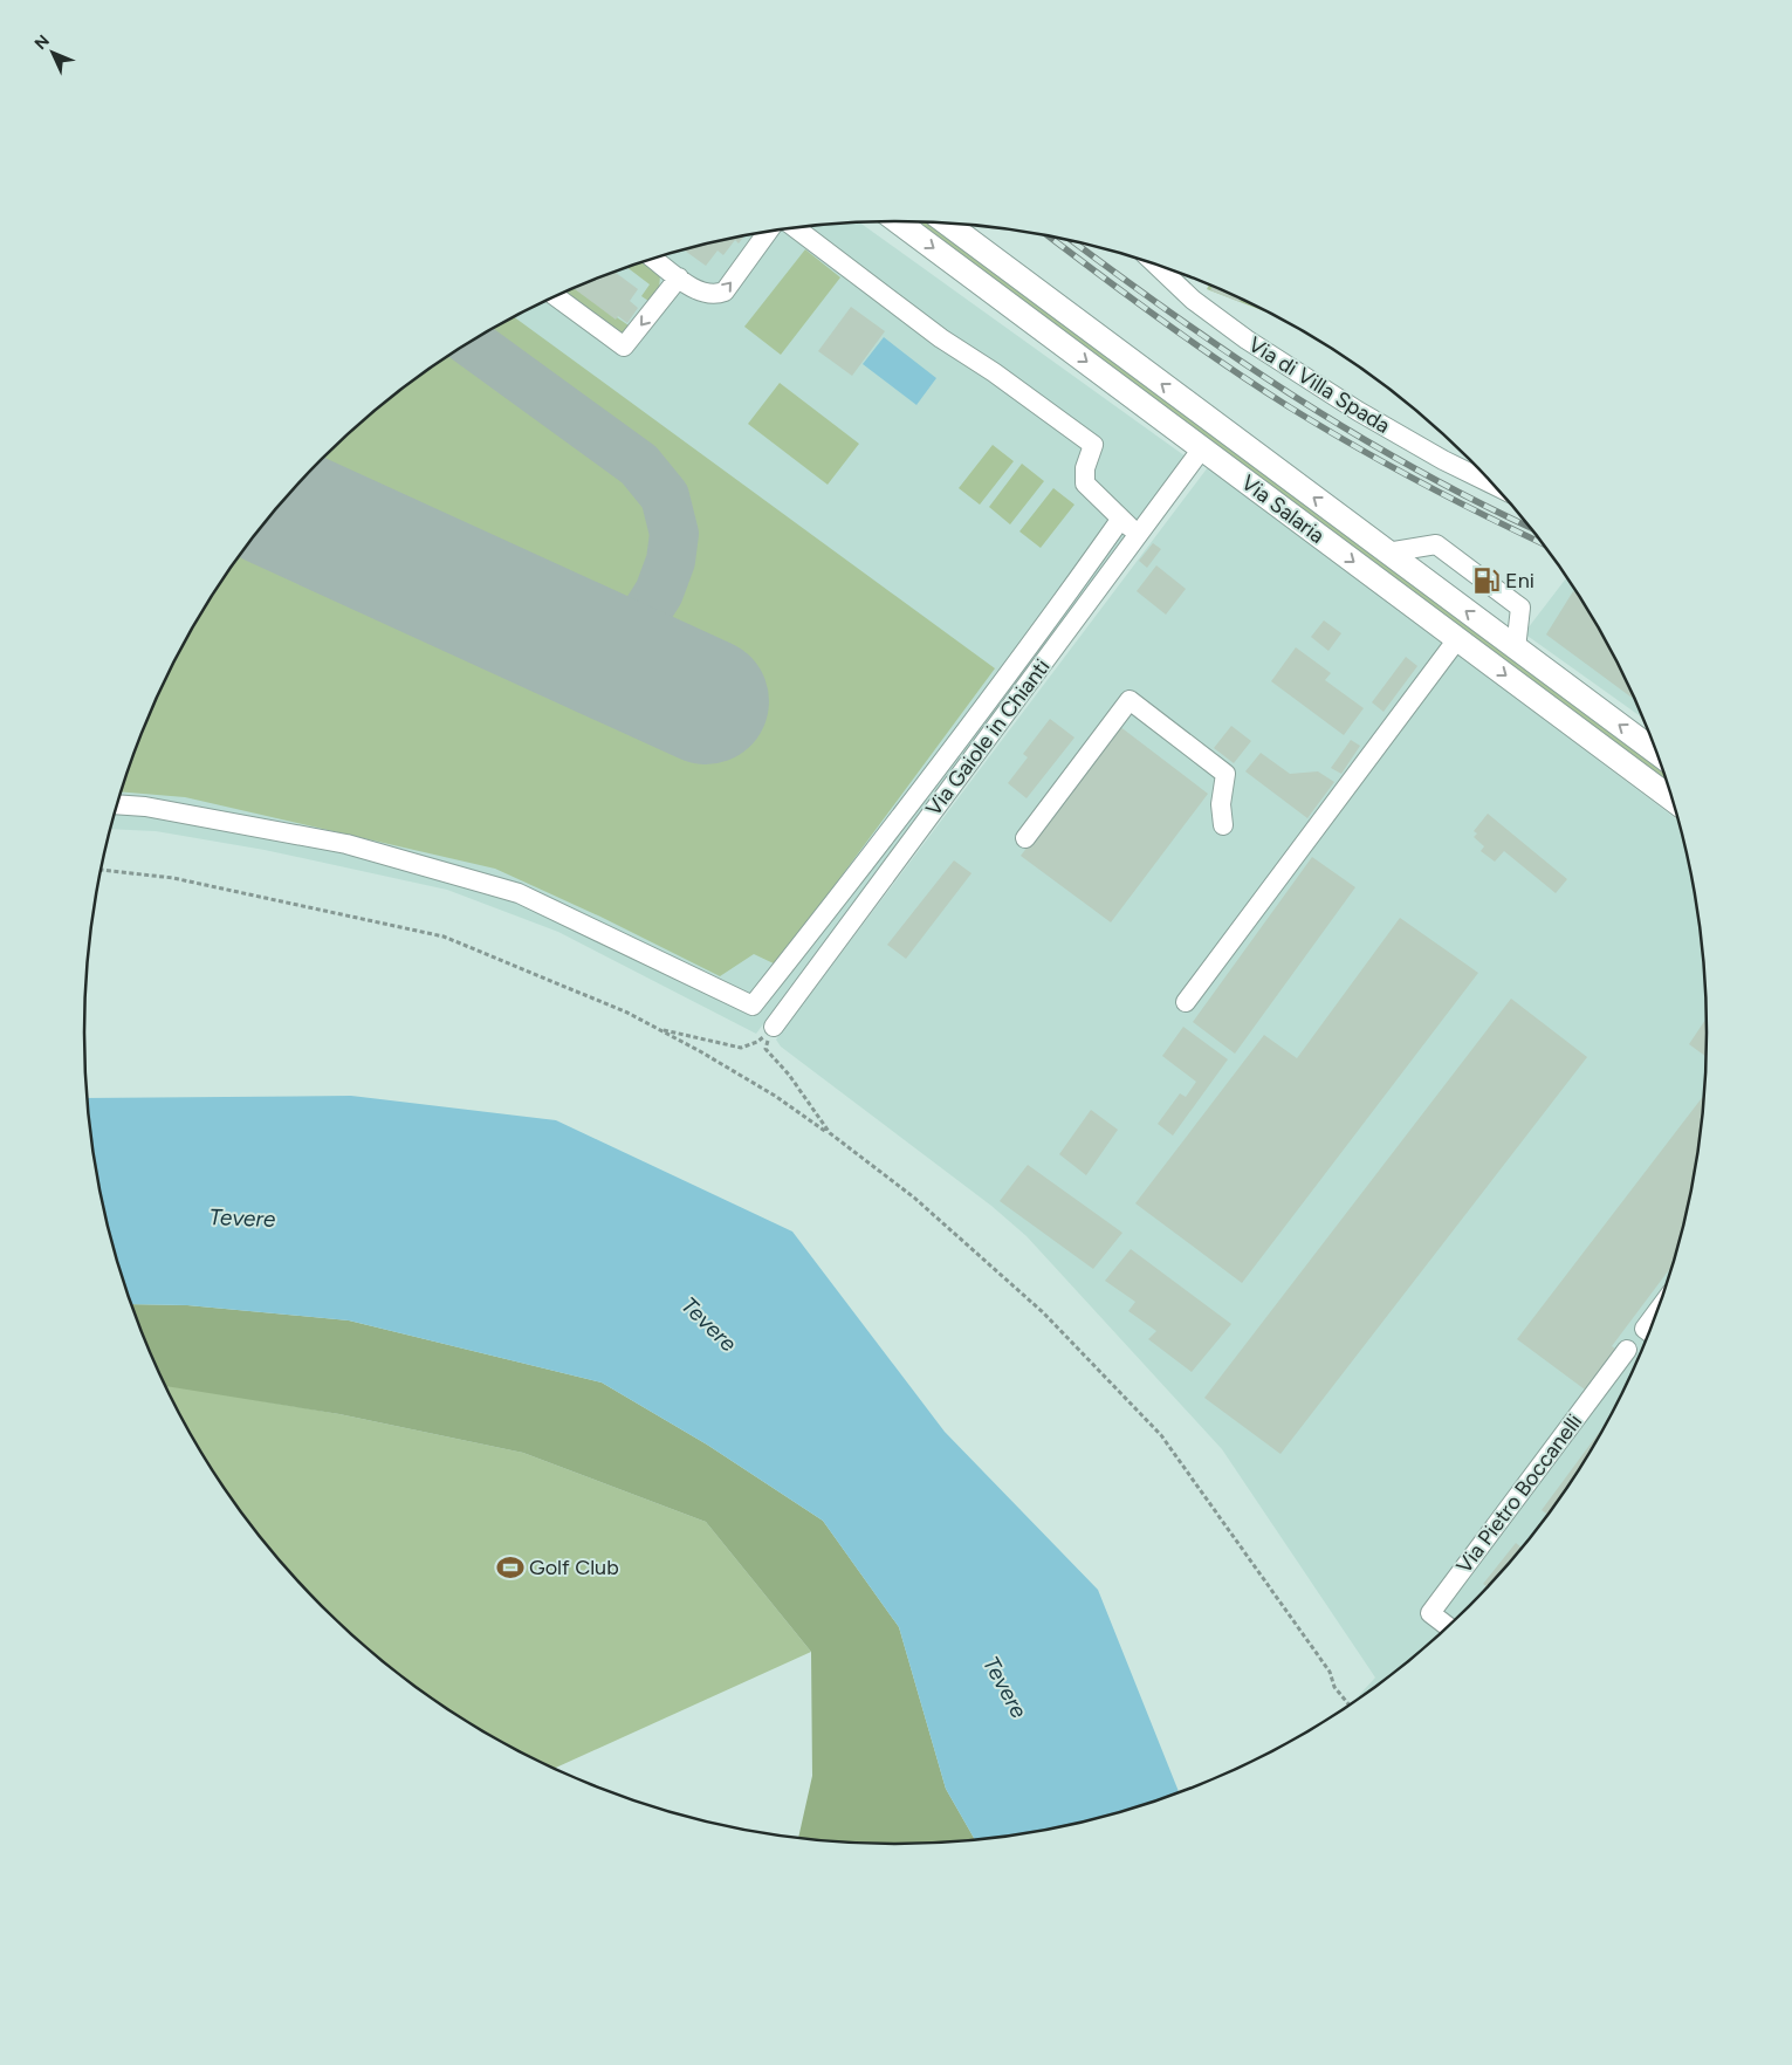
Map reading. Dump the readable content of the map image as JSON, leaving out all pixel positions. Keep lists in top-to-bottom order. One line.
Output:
{"streets":{"main road":["Via Salaria"],"street":["Via di Villa Spada","Via Gaiole in Chianti","Via Pietro Boccanelli"]},"crossings":[["Via Salaria","Via Gaiole in Chianti"]],"water":["Tevere"],"places":{"fuel station":["Eni"],"sports":["Golf Club"]},"north":"top left"}
